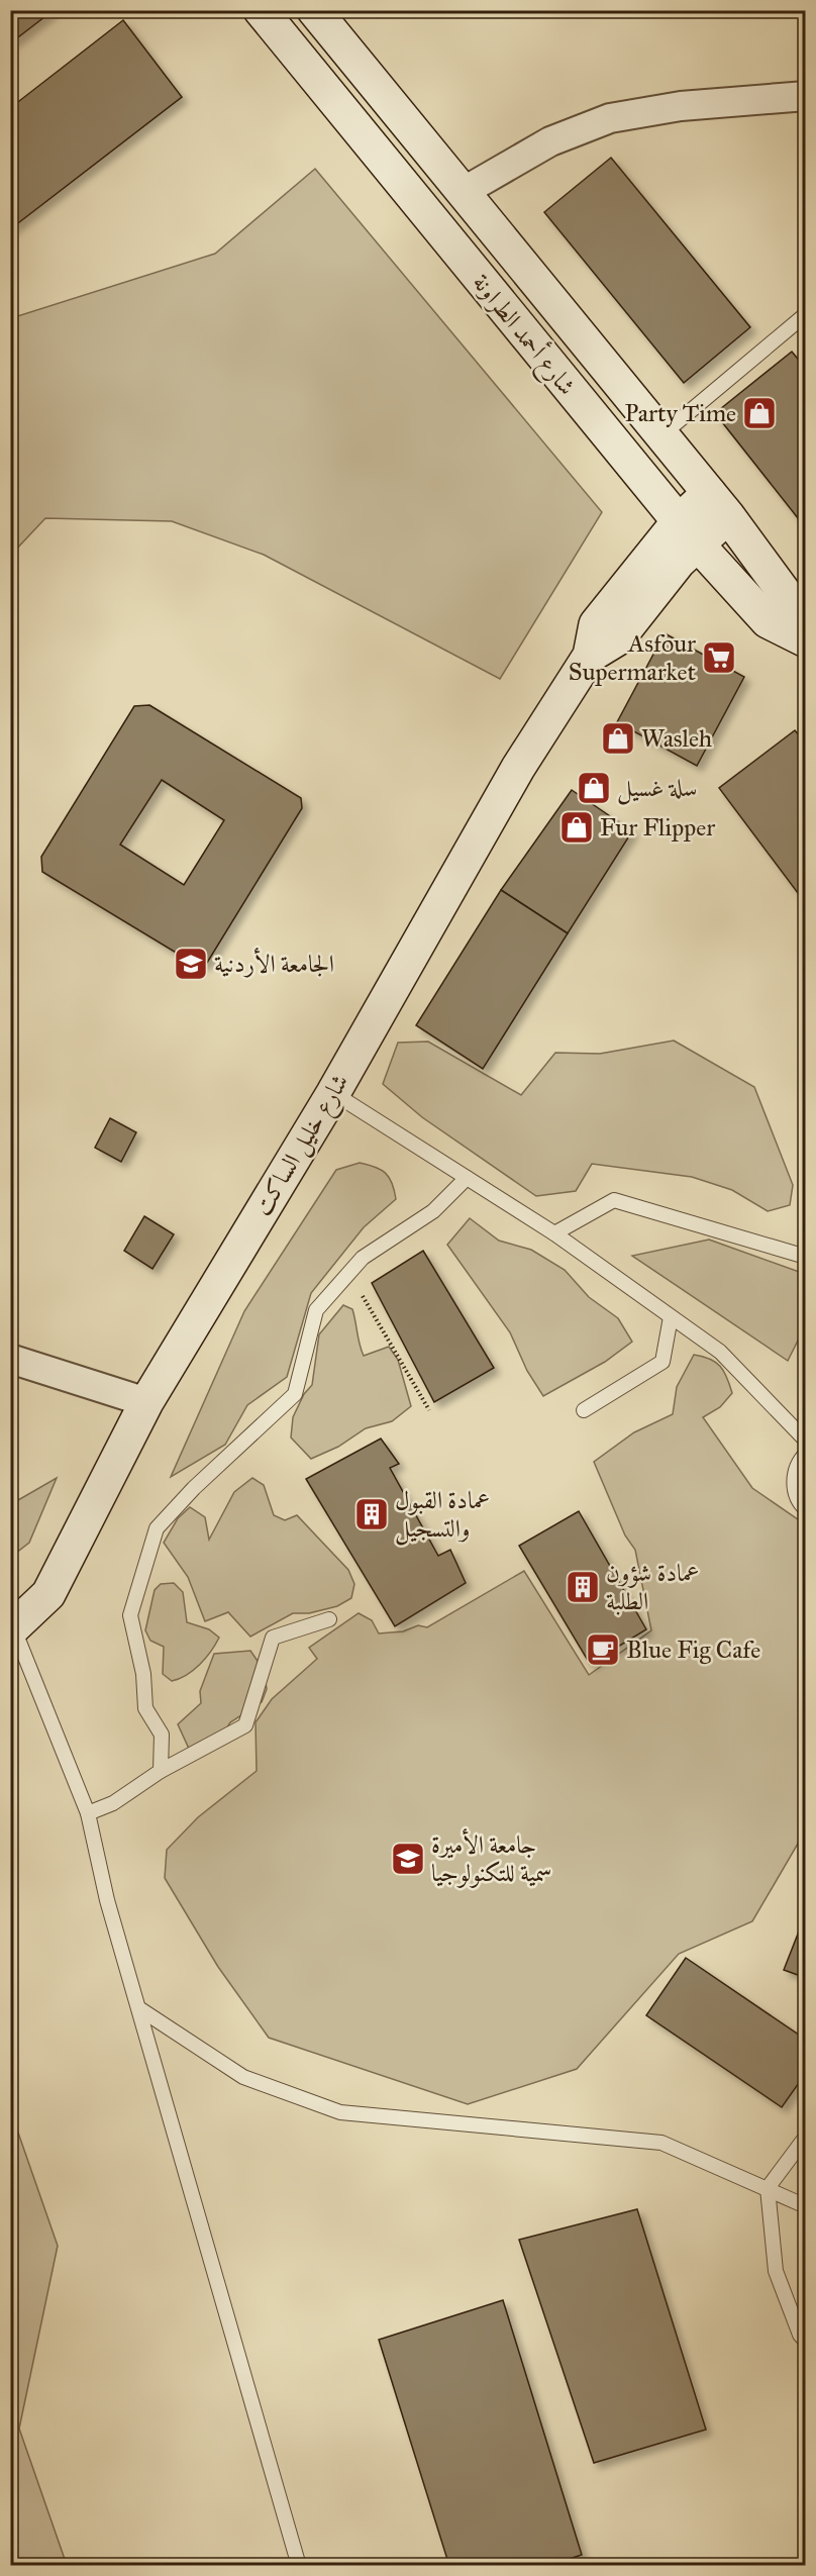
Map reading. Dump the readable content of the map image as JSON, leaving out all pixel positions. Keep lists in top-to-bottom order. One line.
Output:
{"streets":{"street":["شارع أحمد الطراونة","شارع خليل الساكت"]},"crossings":[["شارع أحمد الطراونة","شارع خليل الساكت"]],"places":{"shop":["Party Time","Wasleh","سلة غسيل","Fur Flipper"],"supermarket":["Asfour Supermarket"],"school or university":["الجامعة الأردنية","جامعة الأميرة سمية للتكنولوجيا"],"building":["عمادة القبول والتسجيل","عمادة شؤون الطلبة"],"cafe":["Blue Fig Cafe"]}}
